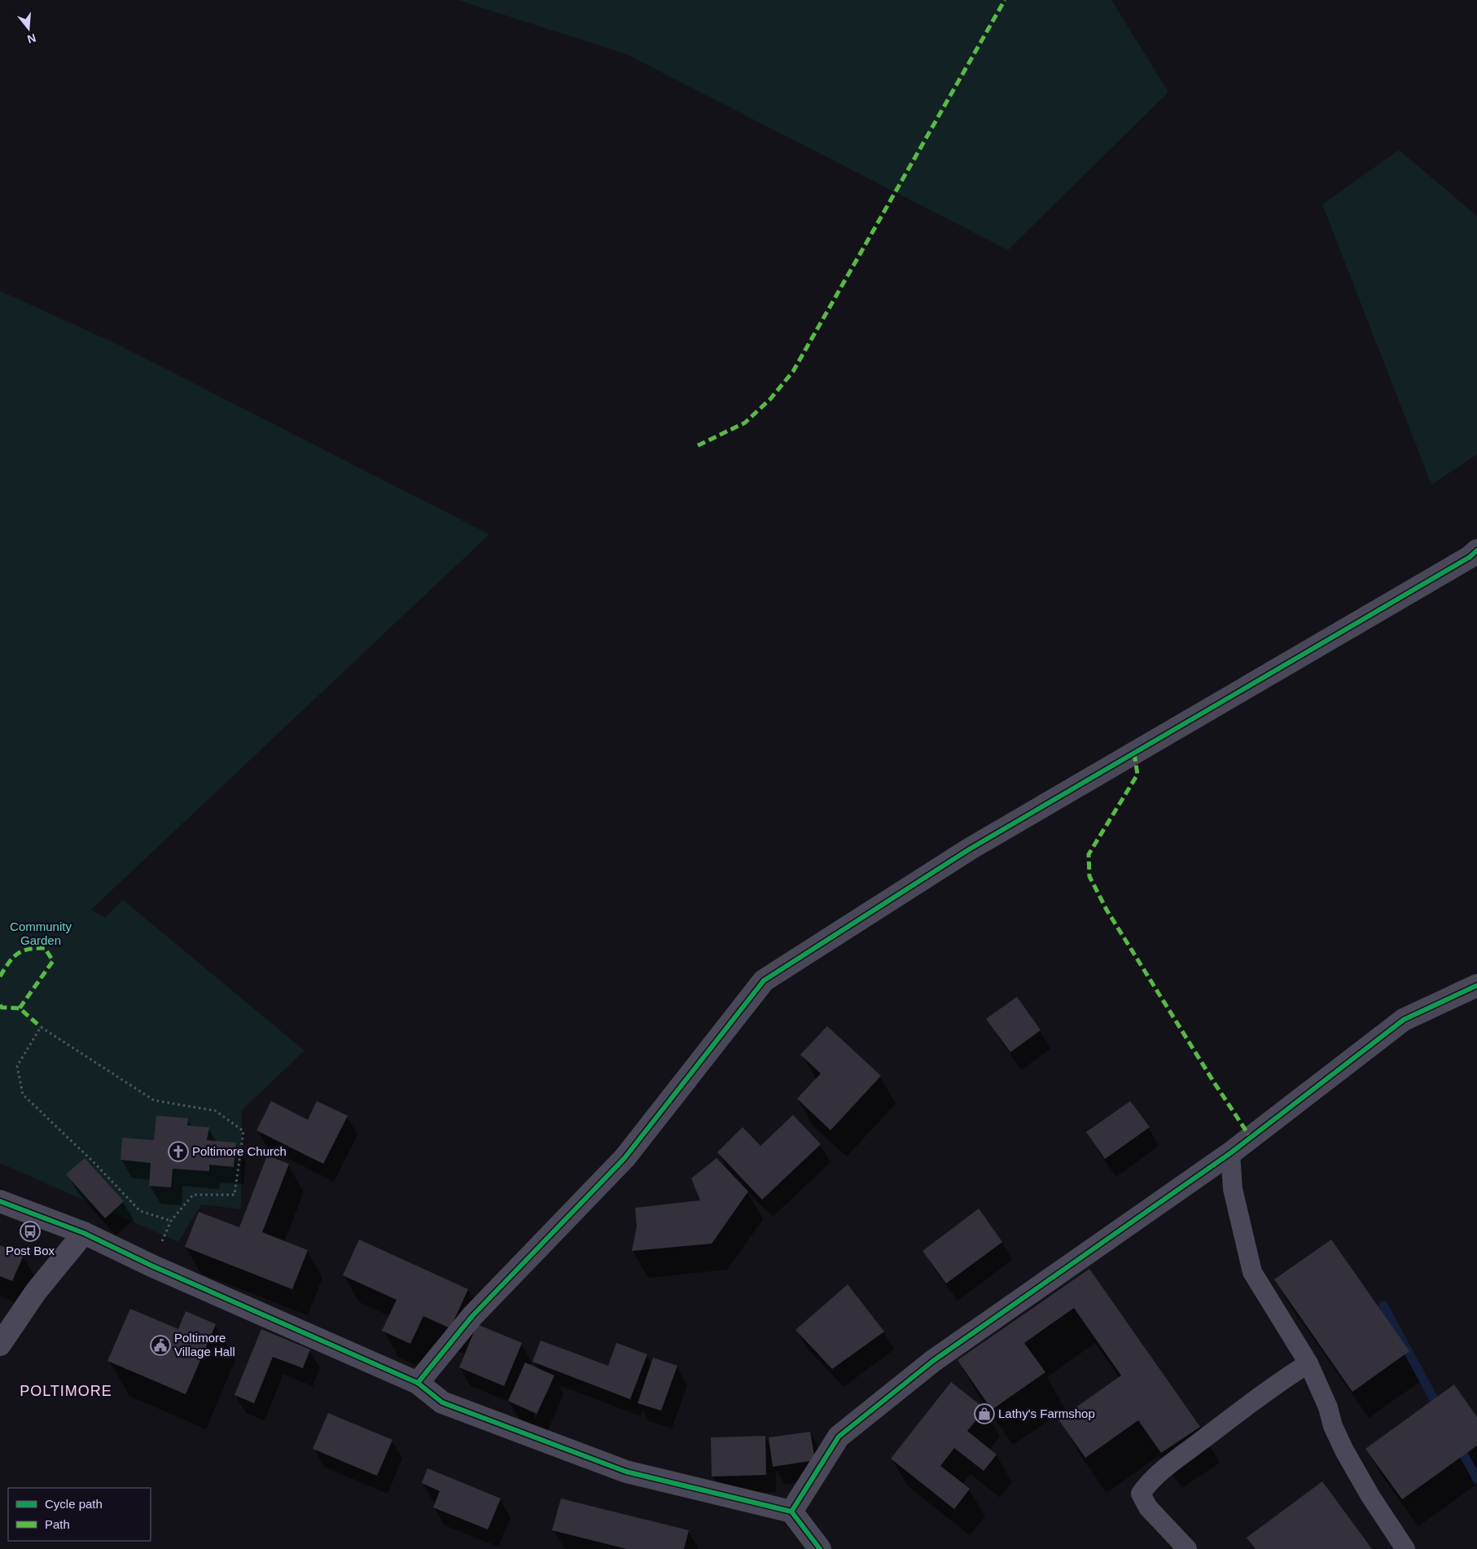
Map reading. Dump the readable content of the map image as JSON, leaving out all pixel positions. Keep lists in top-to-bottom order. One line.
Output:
{"districts":["POLTIMORE"],"parks":["Community Garden"],"places":{"church":["Poltimore Church"],"bus stop":["Post Box"],"public building":["Poltimore Village Hall"],"shop":["Lathy's Farmshop"]},"legend":["Cycle path","Path"],"north":"bottom"}
